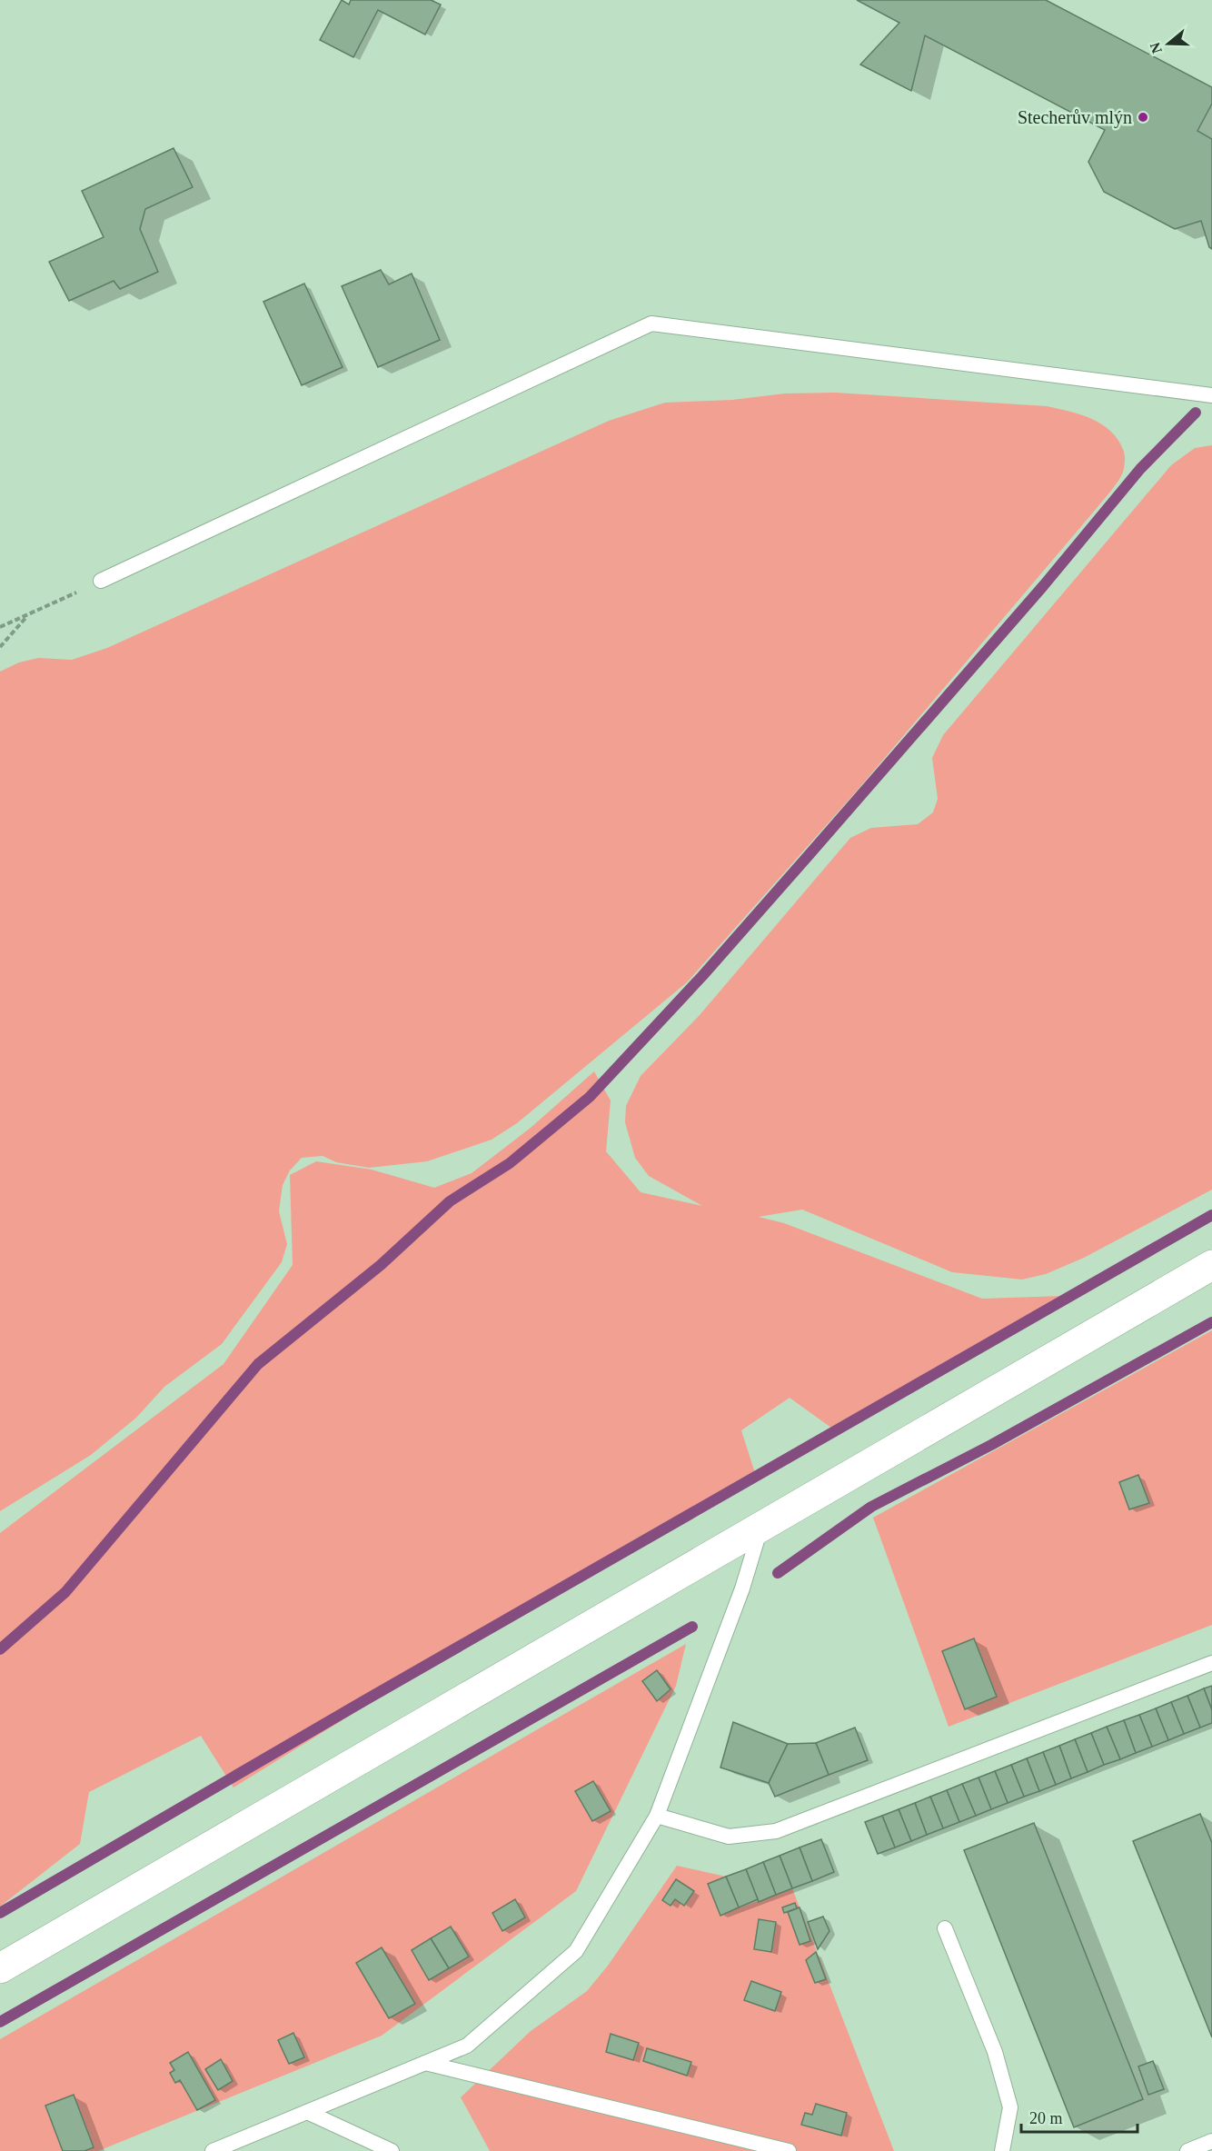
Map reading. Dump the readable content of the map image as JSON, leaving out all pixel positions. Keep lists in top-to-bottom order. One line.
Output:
{"places":["Stecherův mlýn"],"scale_bar":"20 m","north":"left"}
